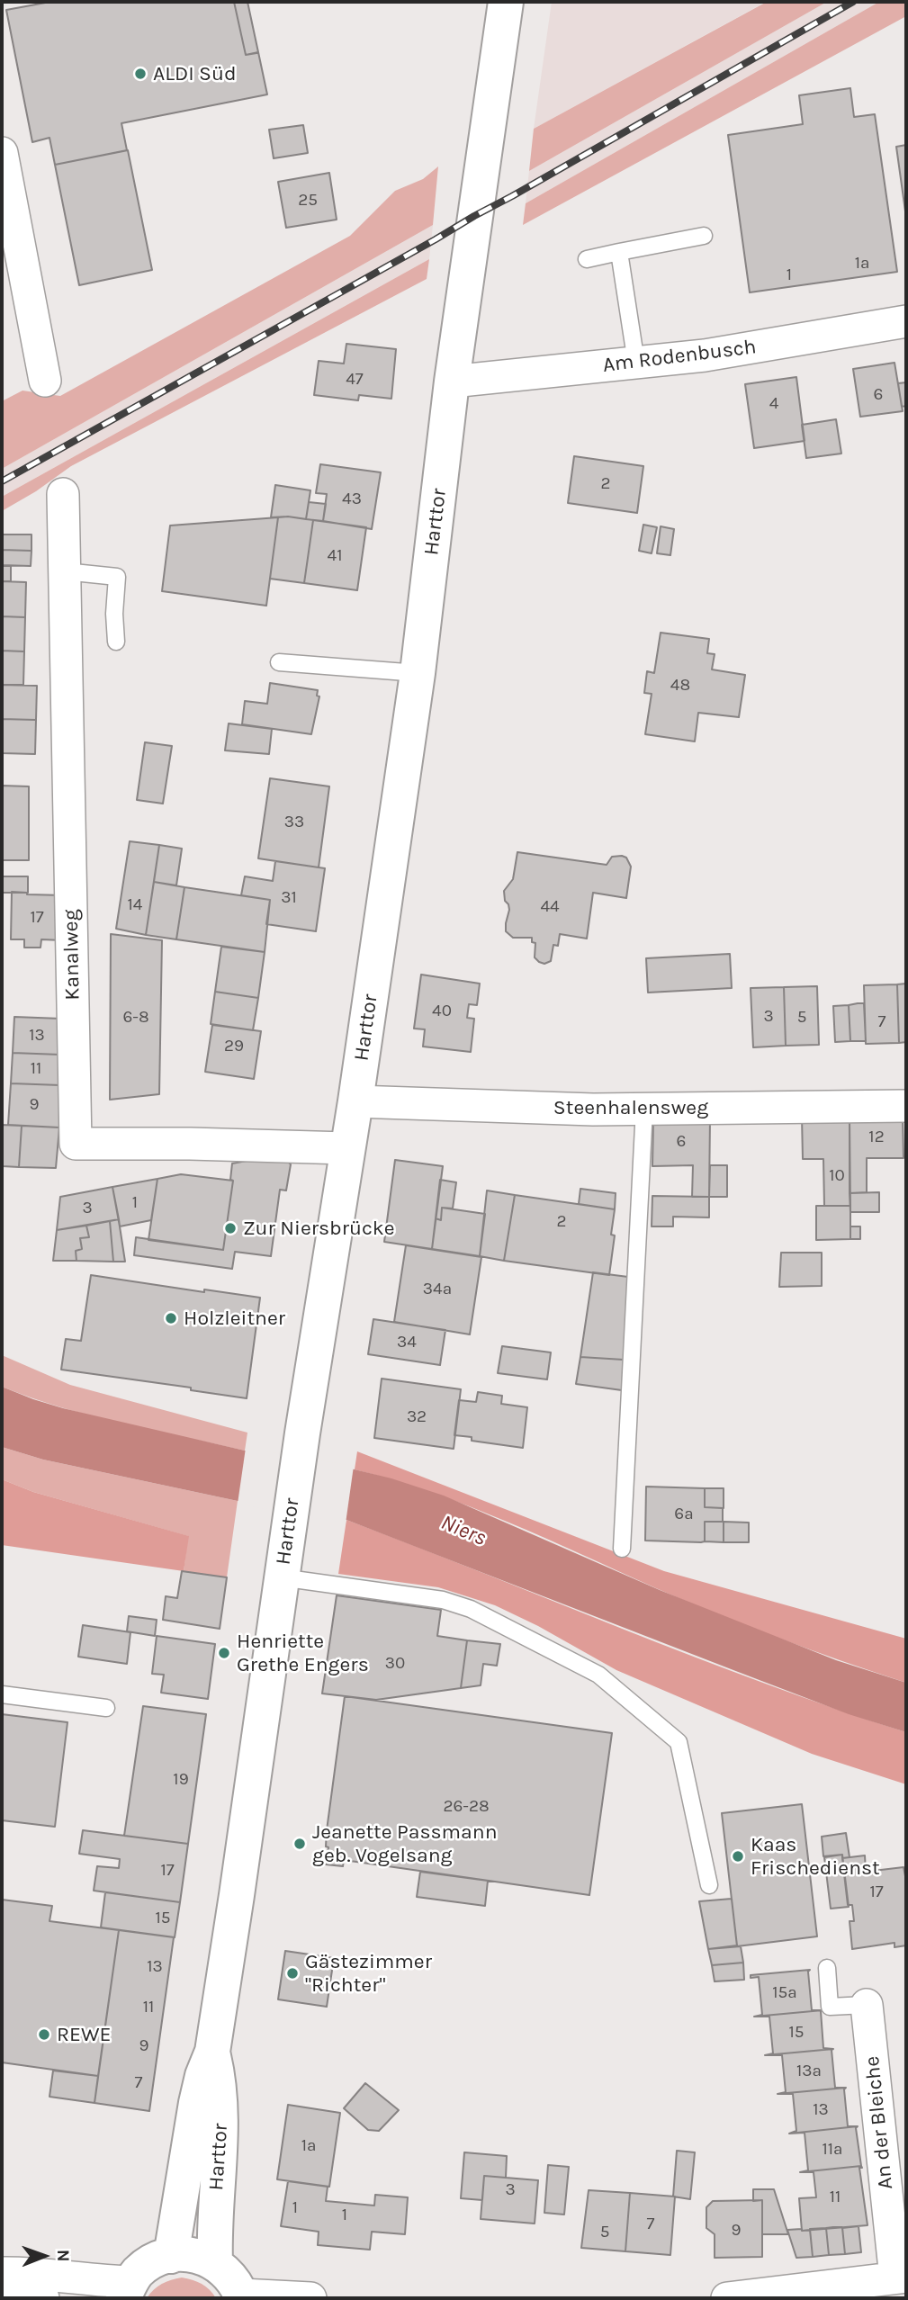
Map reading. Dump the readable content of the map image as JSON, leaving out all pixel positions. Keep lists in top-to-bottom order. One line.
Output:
{"streets":{"main road":["Harttor"],"street":["Am Rodenbusch","Kanalweg","Steenhalensweg","An der Bleiche"]},"crossings":[["Am Rodenbusch","Harttor"],["Harttor","Kanalweg"],["Harttor","Steenhalensweg"]],"water":["Niers"],"places":["ALDI Süd","Zur Niersbrücke","Holzleitner","Henriette Grethe Engers","Jeanette Passmann geb. Vogelsang","Kaas Frischedienst","Gästezimmer \"Richter\"","REWE"],"house_numbers":["25","1a","1","47","6","4","2","43","41","48","33","31","14","44","17","40","3","6-8","5","7","13","29","11","9","12","6","10","1","3","2","34a","34","32","6a","30","19","26-28","17","17","15","13","15a","11","15","9","13a","7","13","1a","11a","3","11","1","1","7","9","5"],"north":"right"}
